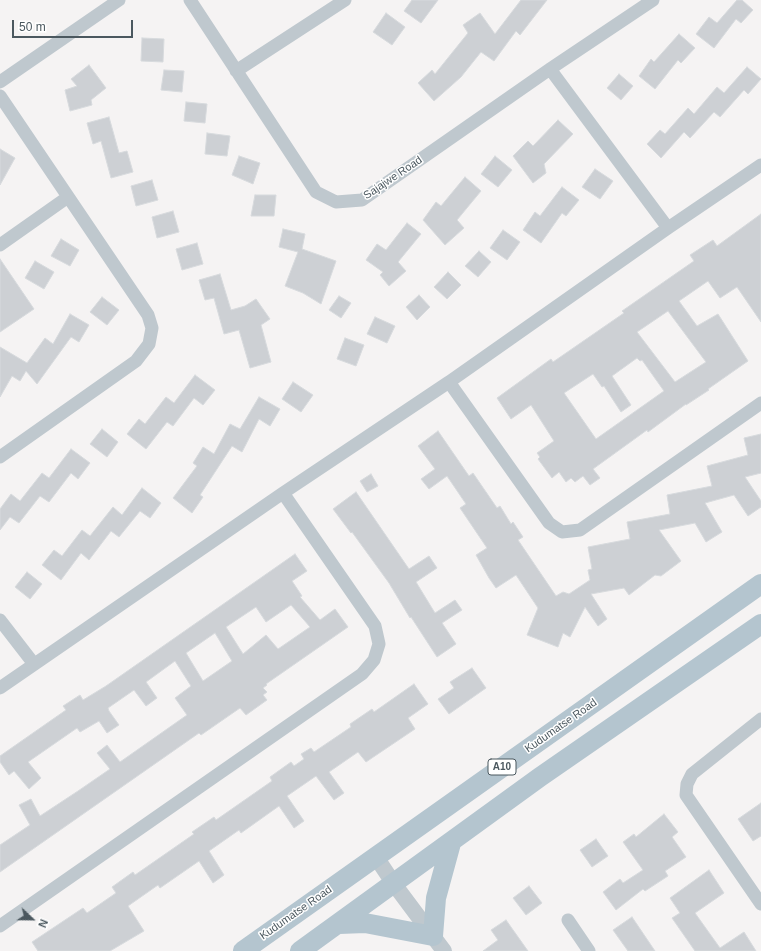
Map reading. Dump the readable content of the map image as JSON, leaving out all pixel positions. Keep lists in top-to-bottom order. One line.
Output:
{"streets":{"main road":["Kudumatse Road","A10"],"street":["Sajajwe Road"]},"scale_bar":"50 m","north":"right"}
